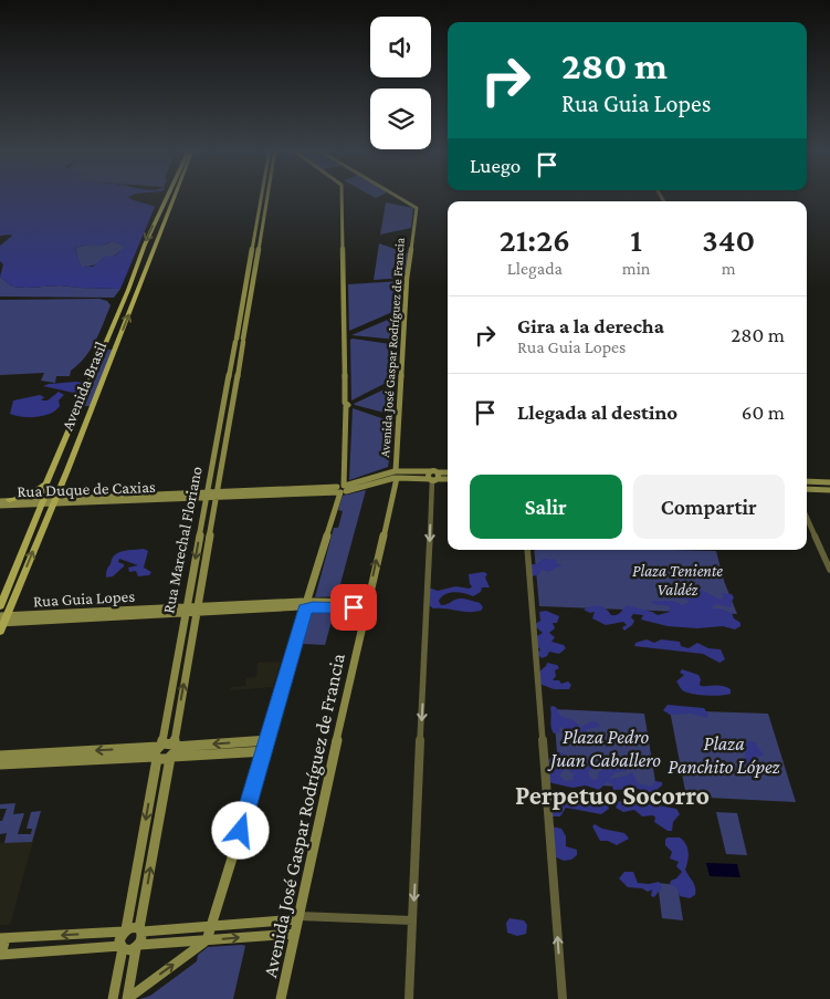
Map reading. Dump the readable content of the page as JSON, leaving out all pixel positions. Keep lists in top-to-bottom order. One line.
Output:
{"streets":{"main road":["Avenida José Gaspar Rodríguez de Francia","Avenida Brasil","Rua Duque de Caxias","Rua Marechal Floriano","Rua Guia Lopes"]},"crossings":[["Avenida José Gaspar Rodríguez de Francia","Rua Duque de Caxias"],["Avenida José Gaspar Rodríguez de Francia","Rua Guia Lopes"],["Avenida Brasil","Rua Duque de Caxias"],["Avenida Brasil","Rua Guia Lopes"],["Rua Duque de Caxias","Rua Marechal Floriano"],["Rua Marechal Floriano","Rua Guia Lopes"]],"districts":["Perpetuo Socorro"],"parks":["Plaza Teniente Valdéz","Plaza Pedro Juan Caballero","Plaza Panchito López"],"page":{"turn":["280 m","Rua Guia Lopes"],"then":"Luego","eta":["21:26","Llegada","1","min","340","m"],"list":[{"name":"Gira a la derecha","note":"Rua Guia Lopes","value":"280 m"},{"name":"Llegada al destino","value":"60 m"}],"buttons":["Salir","Compartir"]}}
